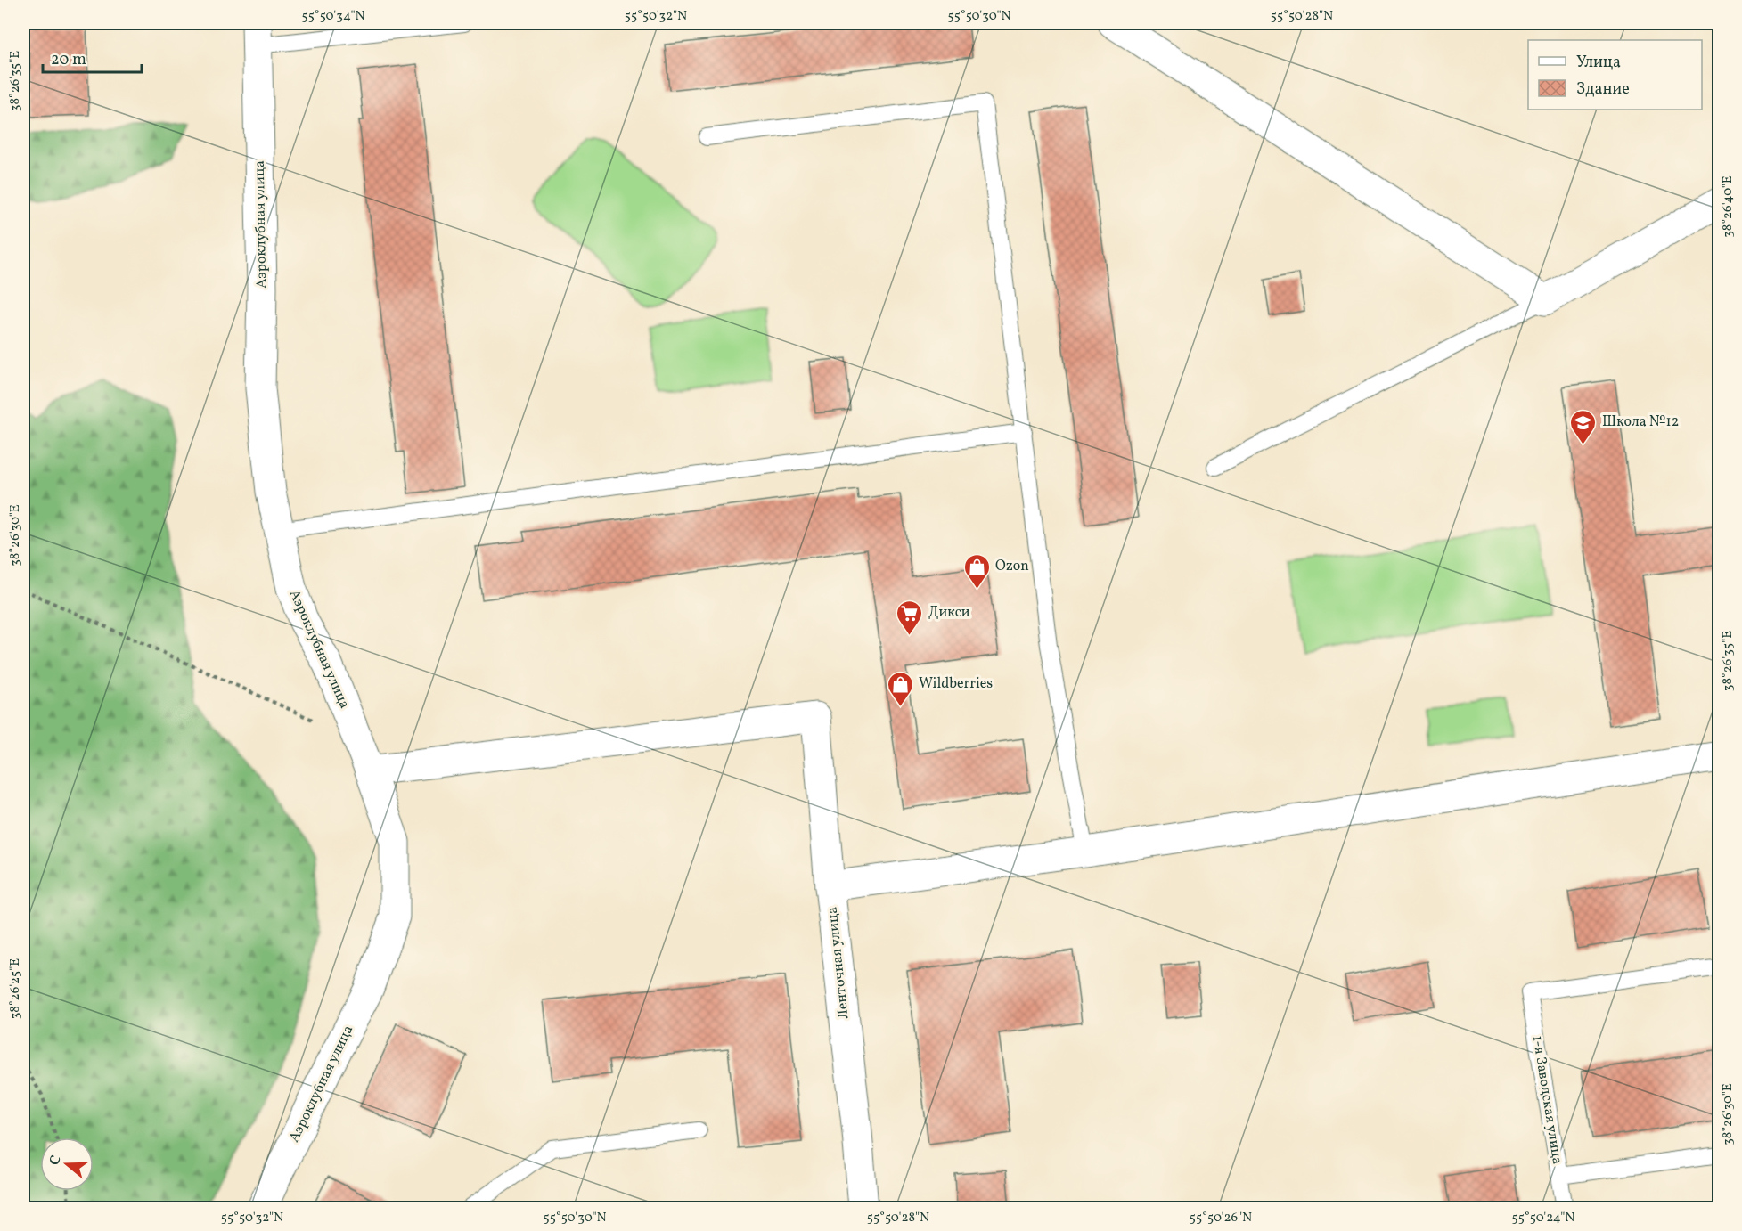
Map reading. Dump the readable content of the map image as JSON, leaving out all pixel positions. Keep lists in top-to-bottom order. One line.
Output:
{"streets":{"street":["Аэроклубная улица","Ленточная улица"],"lane":["1-я Заводская улица"]},"crossings":[["Аэроклубная улица","Ленточная улица"]],"places":{"school or university":["Школа №12"],"shop":["Ozon","Wildberries"],"supermarket":["Дикси"]},"legend":["Улица","Здание"],"scale_bar":"20 m","north":"left","coordinates":["55°50'34\"N","55°50'32\"N","55°50'30\"N","55°50'28\"N","38°26'35\"E","38°26'40\"E","38°26'30\"E","38°26'25\"E","55°50'26\"N","55°50'24\"N"]}
